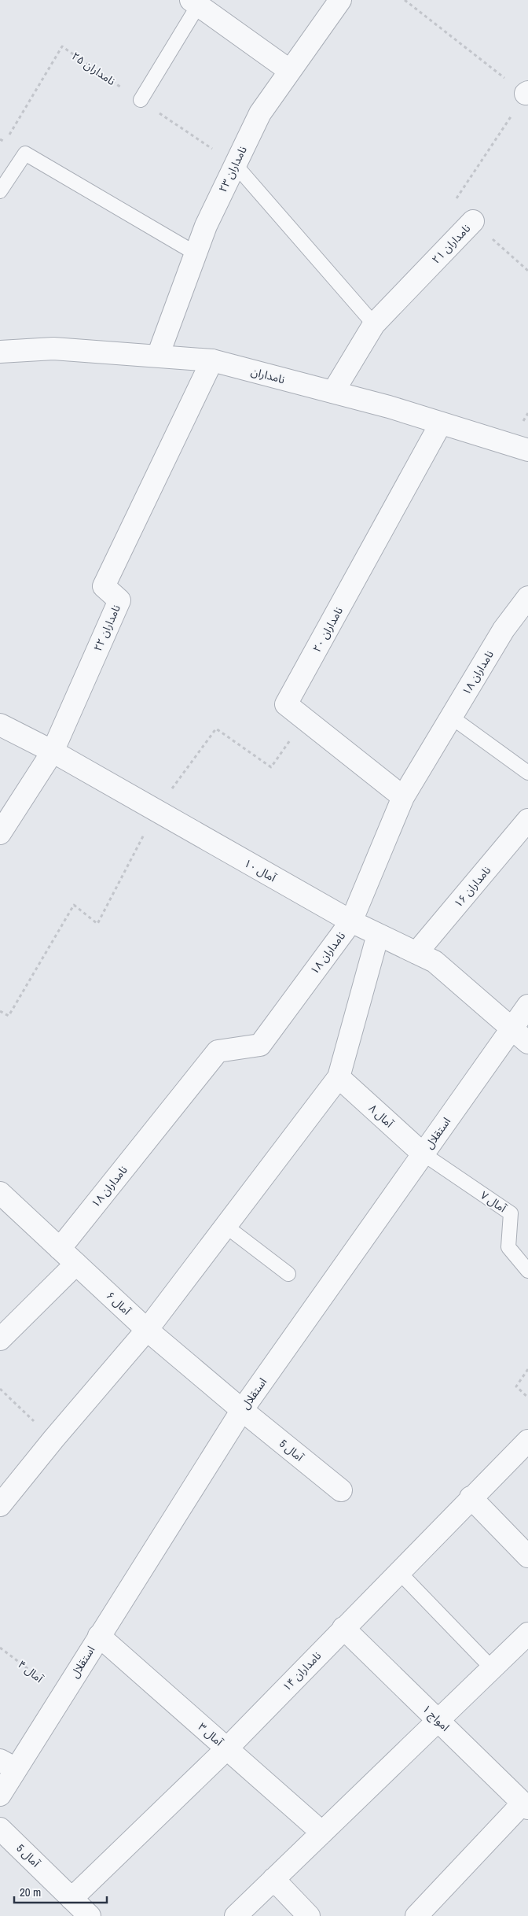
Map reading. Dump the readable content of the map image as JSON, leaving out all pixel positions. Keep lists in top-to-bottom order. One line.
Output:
{"streets":{"street":["نامداران ۲۳","نامداران ۲۱","نامداران","نامداران ۲۲","نامداران ۲۰","نامداران ۱۸","آمال ۱۰","نامداران ۱۶","آمال ۸","استقلال","آمال ۶","آمال 5","نامداران ۱۴","امواج ۱","آمال ۳"],"lane":["آمال ۷"],"path":["نامداران ۲۵","آمال ۴"]},"crossings":[["نامداران ۲۵","نامداران ۲۳"],["نامداران ۲۳","نامداران"],["نامداران ۲۱","نامداران"],["نامداران","نامداران ۲۲"],["نامداران","نامداران ۲۰"],["نامداران ۲۲","آمال ۱۰"],["نامداران ۲۰","نامداران ۱۸"],["نامداران ۱۸","آمال ۱۰"],["نامداران ۱۸","آمال ۶"],["آمال ۱۰","نامداران ۱۶"],["آمال ۱۰","استقلال"],["آمال ۸","استقلال"],["آمال ۸","آمال ۷"],["استقلال","آمال ۷"],["استقلال","آمال ۶"],["استقلال","آمال 5"],["استقلال","آمال ۴"],["استقلال","آمال ۳"],["آمال ۶","آمال 5"],["آمال 5","نامداران ۱۴"],["نامداران ۱۴","امواج ۱"],["نامداران ۱۴","آمال ۳"]],"scale_bar":"20 m"}
